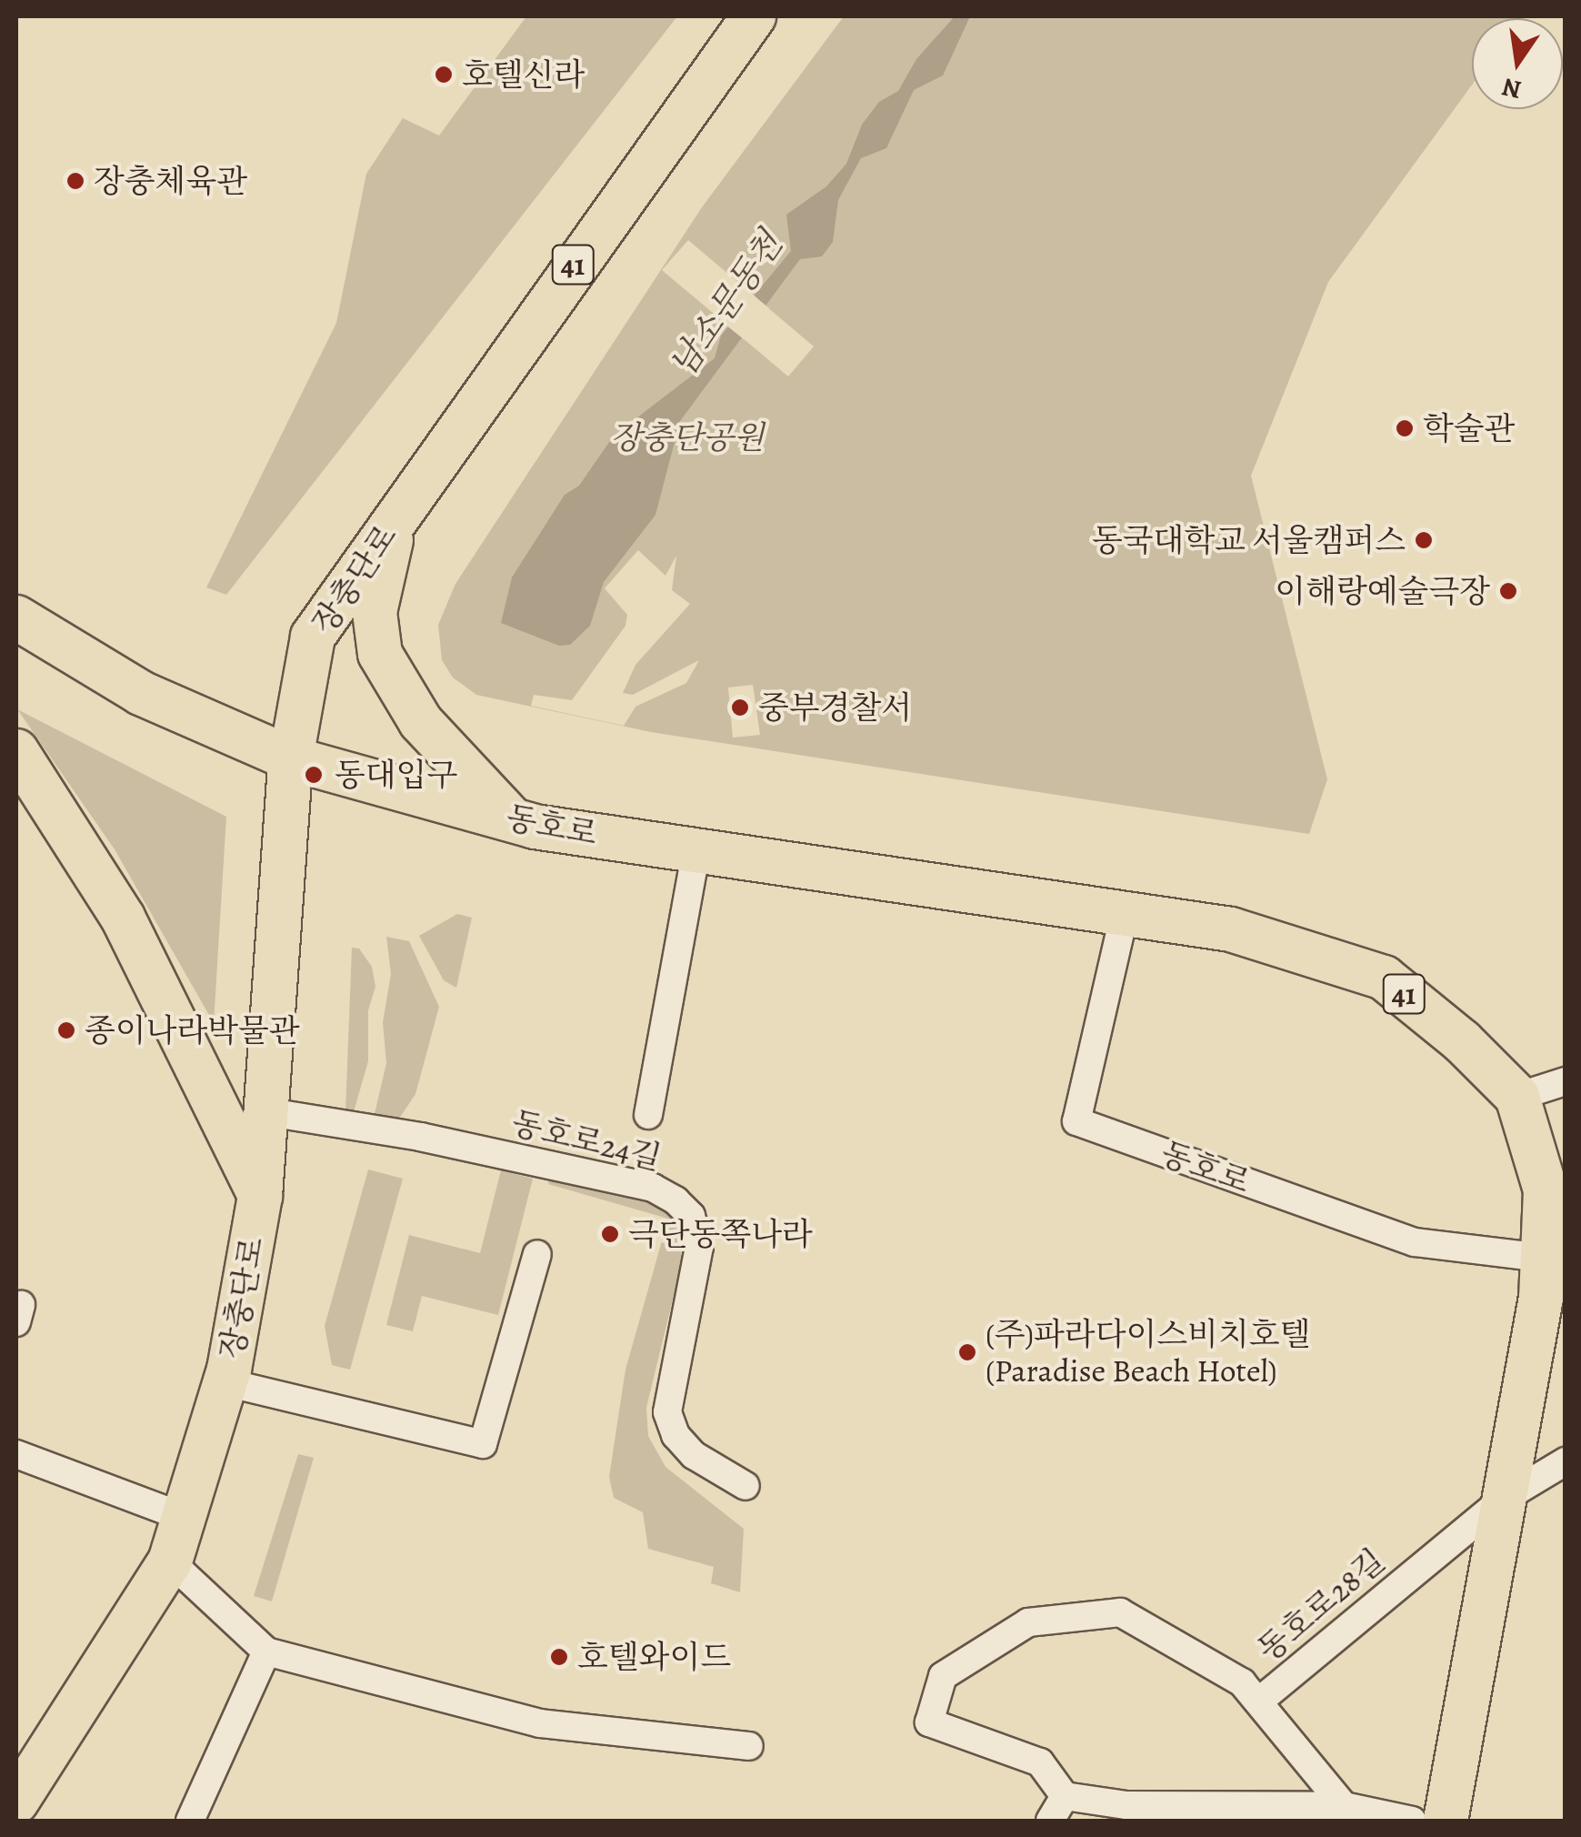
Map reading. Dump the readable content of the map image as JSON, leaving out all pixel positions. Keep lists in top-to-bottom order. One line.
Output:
{"streets":{"main road":["41","장충단로","동호로"],"street":["동호로24길","동호로28길"]},"crossings":[["장충단로","동호로"],["장충단로","동호로24길"]],"water":["남소문동천"],"parks":["장충단공원"],"places":["호텔신라","장충체육관","학술관","동국대학교 서울캠퍼스","이해랑예술극장","중부경찰서","동대입구","종이나라박물관","극단동쪽나라","(주)파라다이스비치호텔 (Paradise Beach Hotel)","호텔와이드"],"north":"bottom"}
